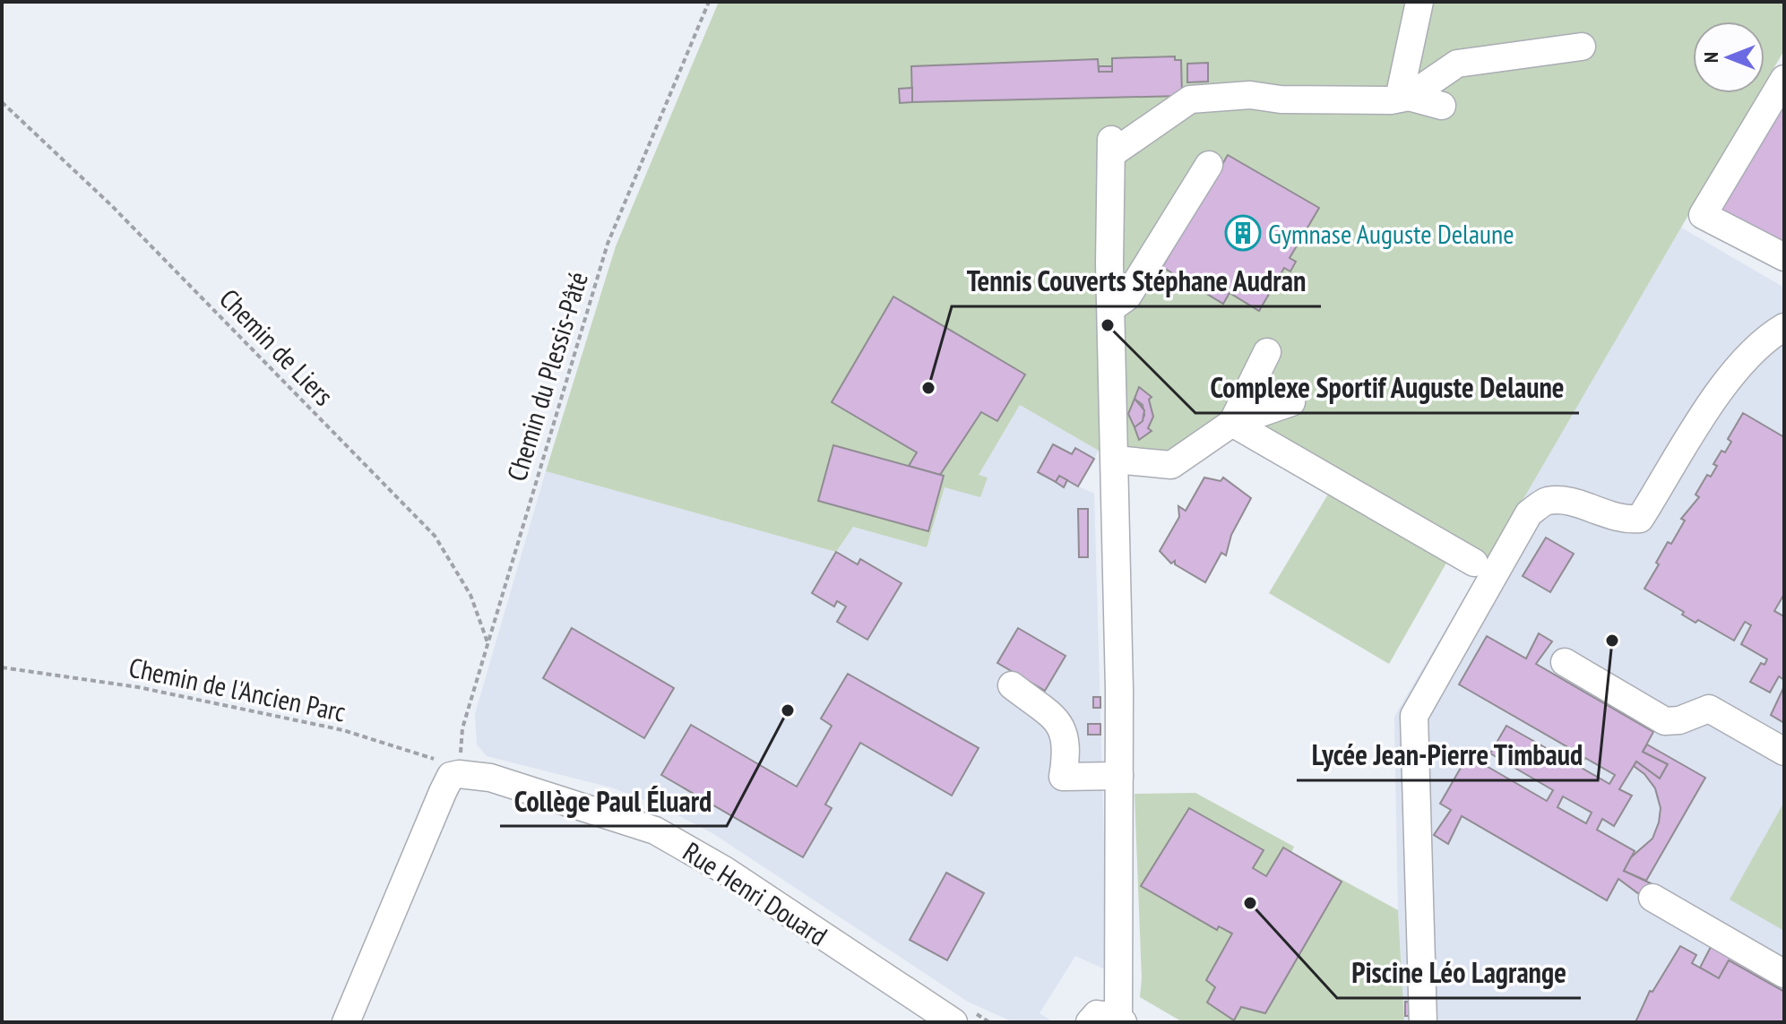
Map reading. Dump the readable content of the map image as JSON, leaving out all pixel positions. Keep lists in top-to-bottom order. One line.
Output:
{"streets":{"street":["Rue Henri Douard"],"path":["Chemin de Liers","Chemin du Plessis-Pâté","Chemin de l'Ancien Parc"]},"crossings":[["Chemin de Liers","Chemin du Plessis-Pâté"],["Chemin du Plessis-Pâté","Chemin de l'Ancien Parc"],["Chemin du Plessis-Pâté","Rue Henri Douard"],["Chemin de l'Ancien Parc","Rue Henri Douard"]],"places":{"building":["Gymnase Auguste Delaune"],"other":["Complexe Sportif Auguste Delaune","Tennis Couverts Stéphane Audran","Lycée Jean-Pierre Timbaud","Collège Paul Éluard","Piscine Léo Lagrange"]},"north":"left"}
